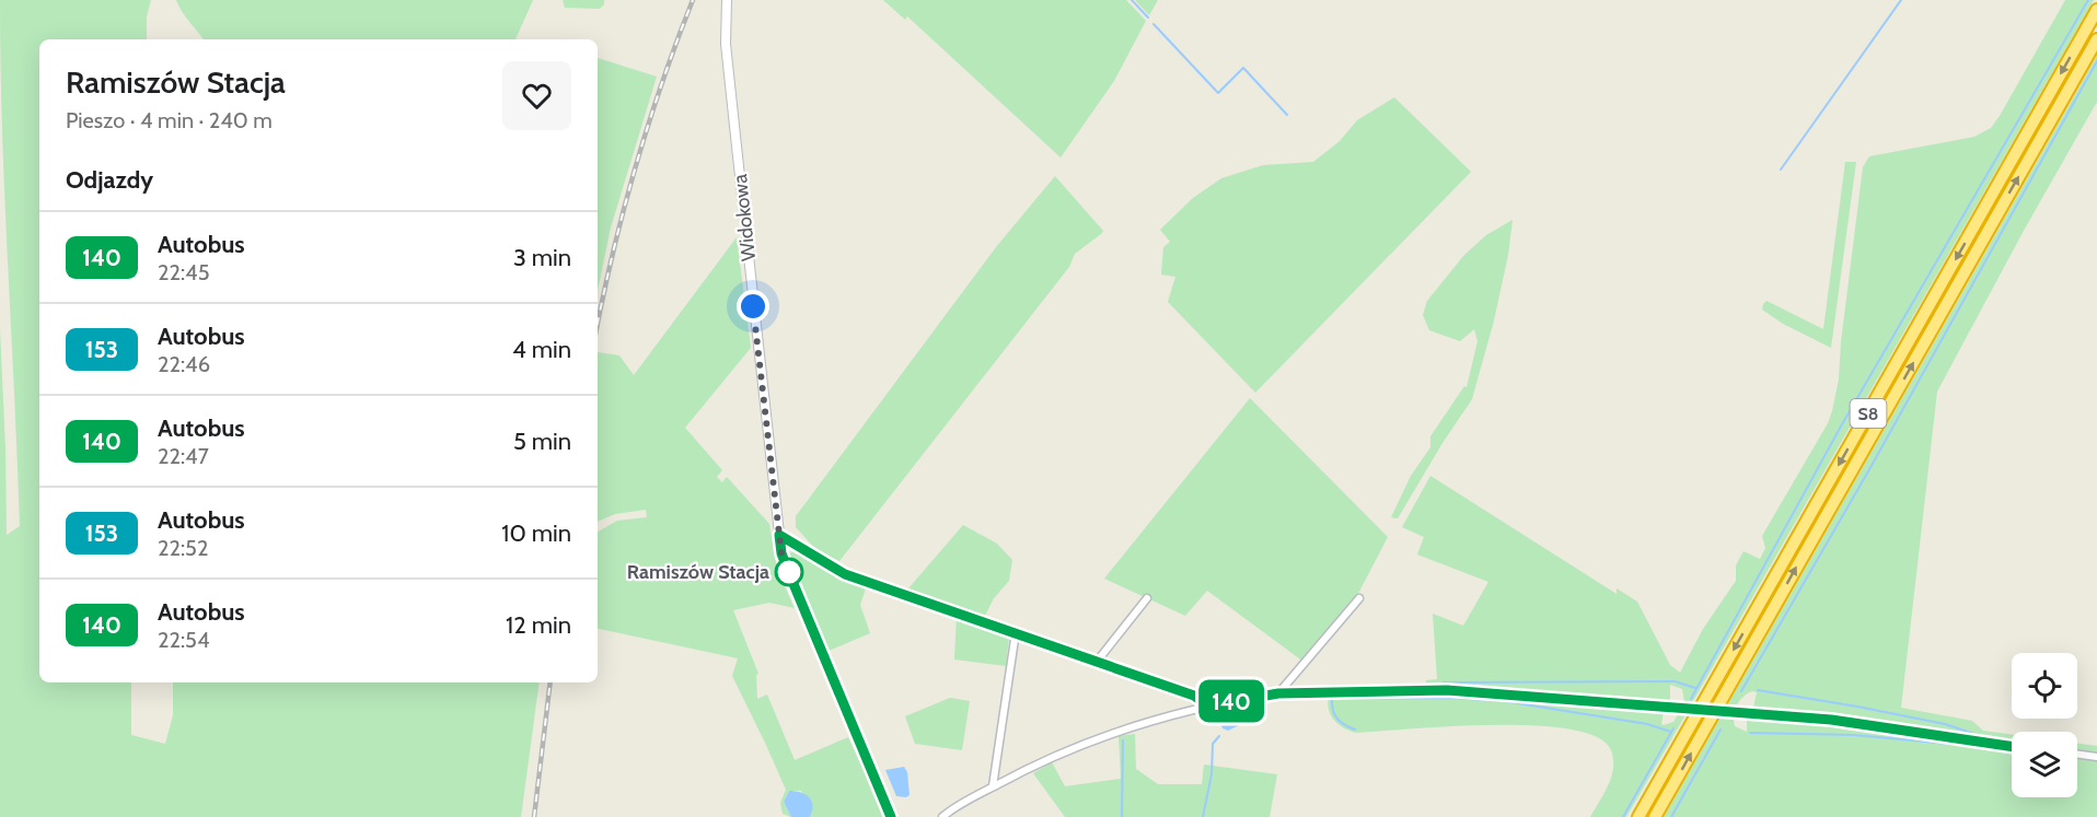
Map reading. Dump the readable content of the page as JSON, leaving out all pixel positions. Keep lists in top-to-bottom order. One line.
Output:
{"streets":{"highway":["S8"],"street":["Widokowa"]},"places":["Ramiszów Stacja"],"lines":["bus line 140"],"page":{"on_map":"140","heading":[["Ramiszów Stacja","Pieszo · 4 min · 240 m"],"Odjazdy"],"list":[{"mark":"140","name":"Autobus","note":"22:45","value":"3 min"},{"mark":"153","name":"Autobus","note":"22:46","value":"4 min"},{"mark":"140","name":"Autobus","note":"22:47","value":"5 min"},{"mark":"153","name":"Autobus","note":"22:52","value":"10 min"},{"mark":"140","name":"Autobus","note":"22:54","value":"12 min"}]}}
